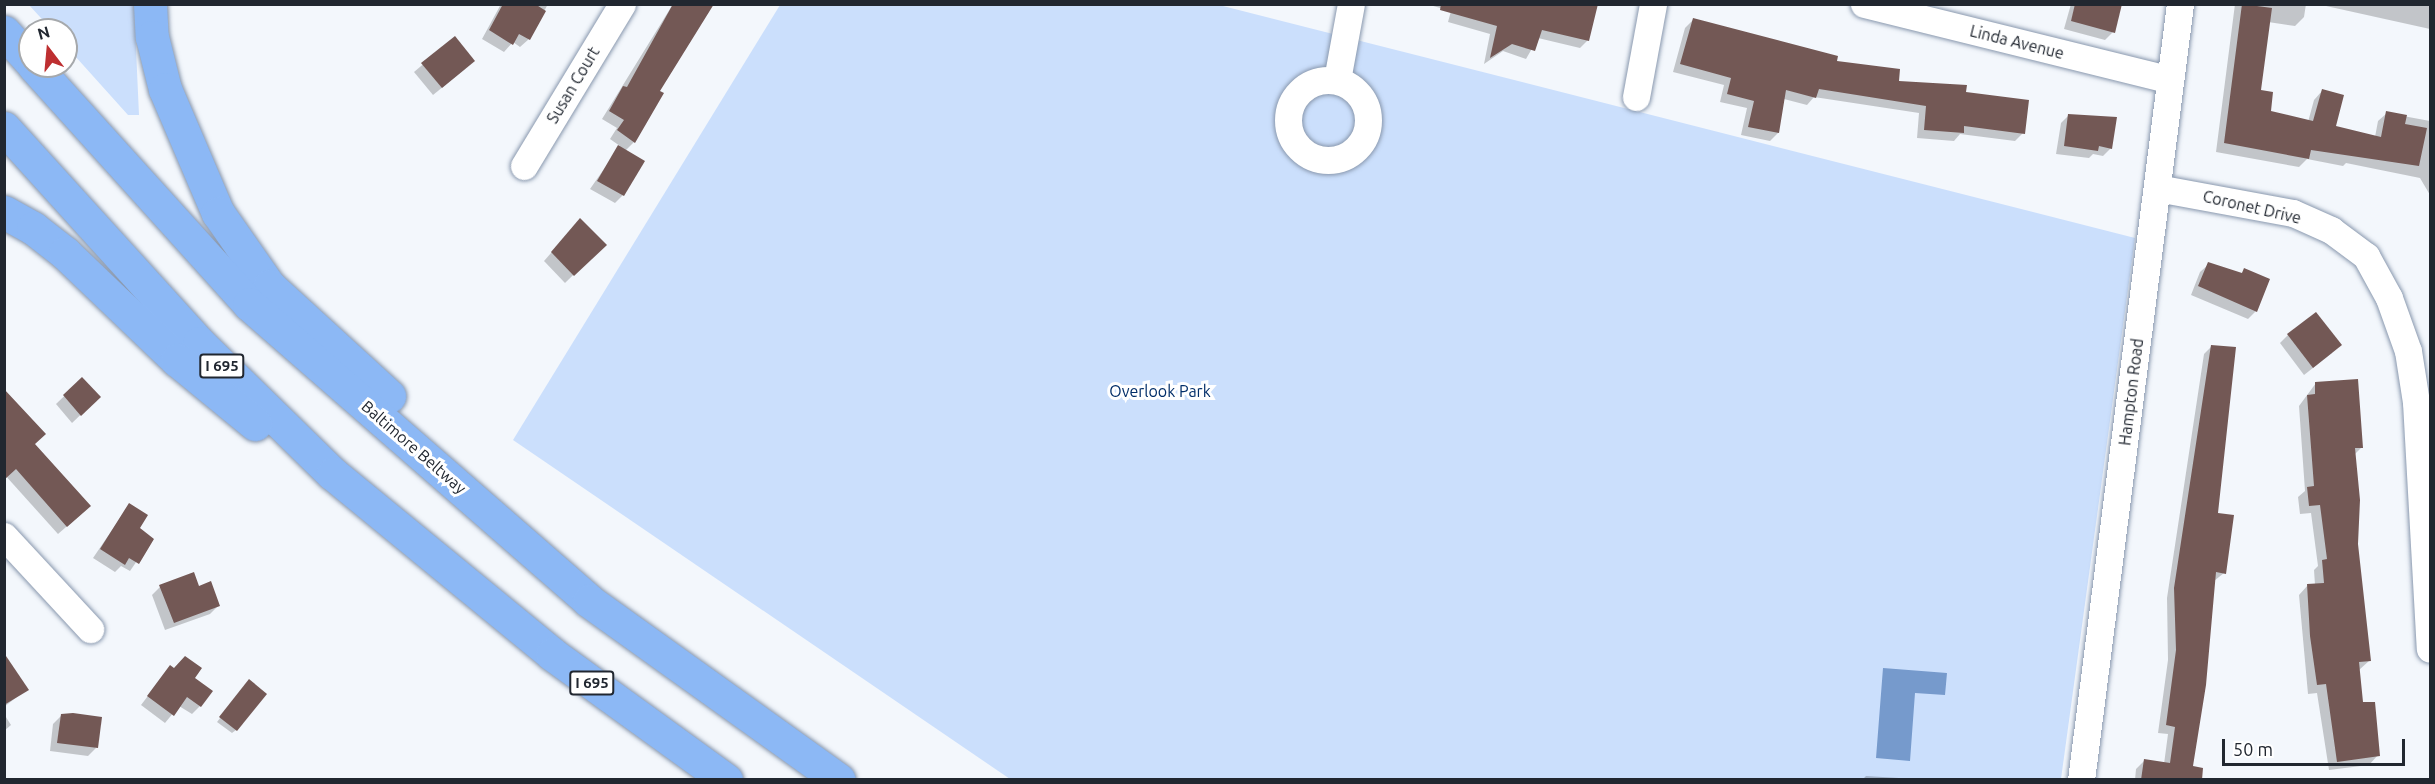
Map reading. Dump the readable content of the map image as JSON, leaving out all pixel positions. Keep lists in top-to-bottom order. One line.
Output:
{"streets":{"highway":["I 695","Baltimore Beltway"],"street":["Linda Avenue","Susan Court","Coronet Drive","Hampton Road"]},"crossings":[["Linda Avenue","Hampton Road"],["Coronet Drive","Hampton Road"]],"parks":["Overlook Park"],"scale_bar":"50 m","north":"top"}
